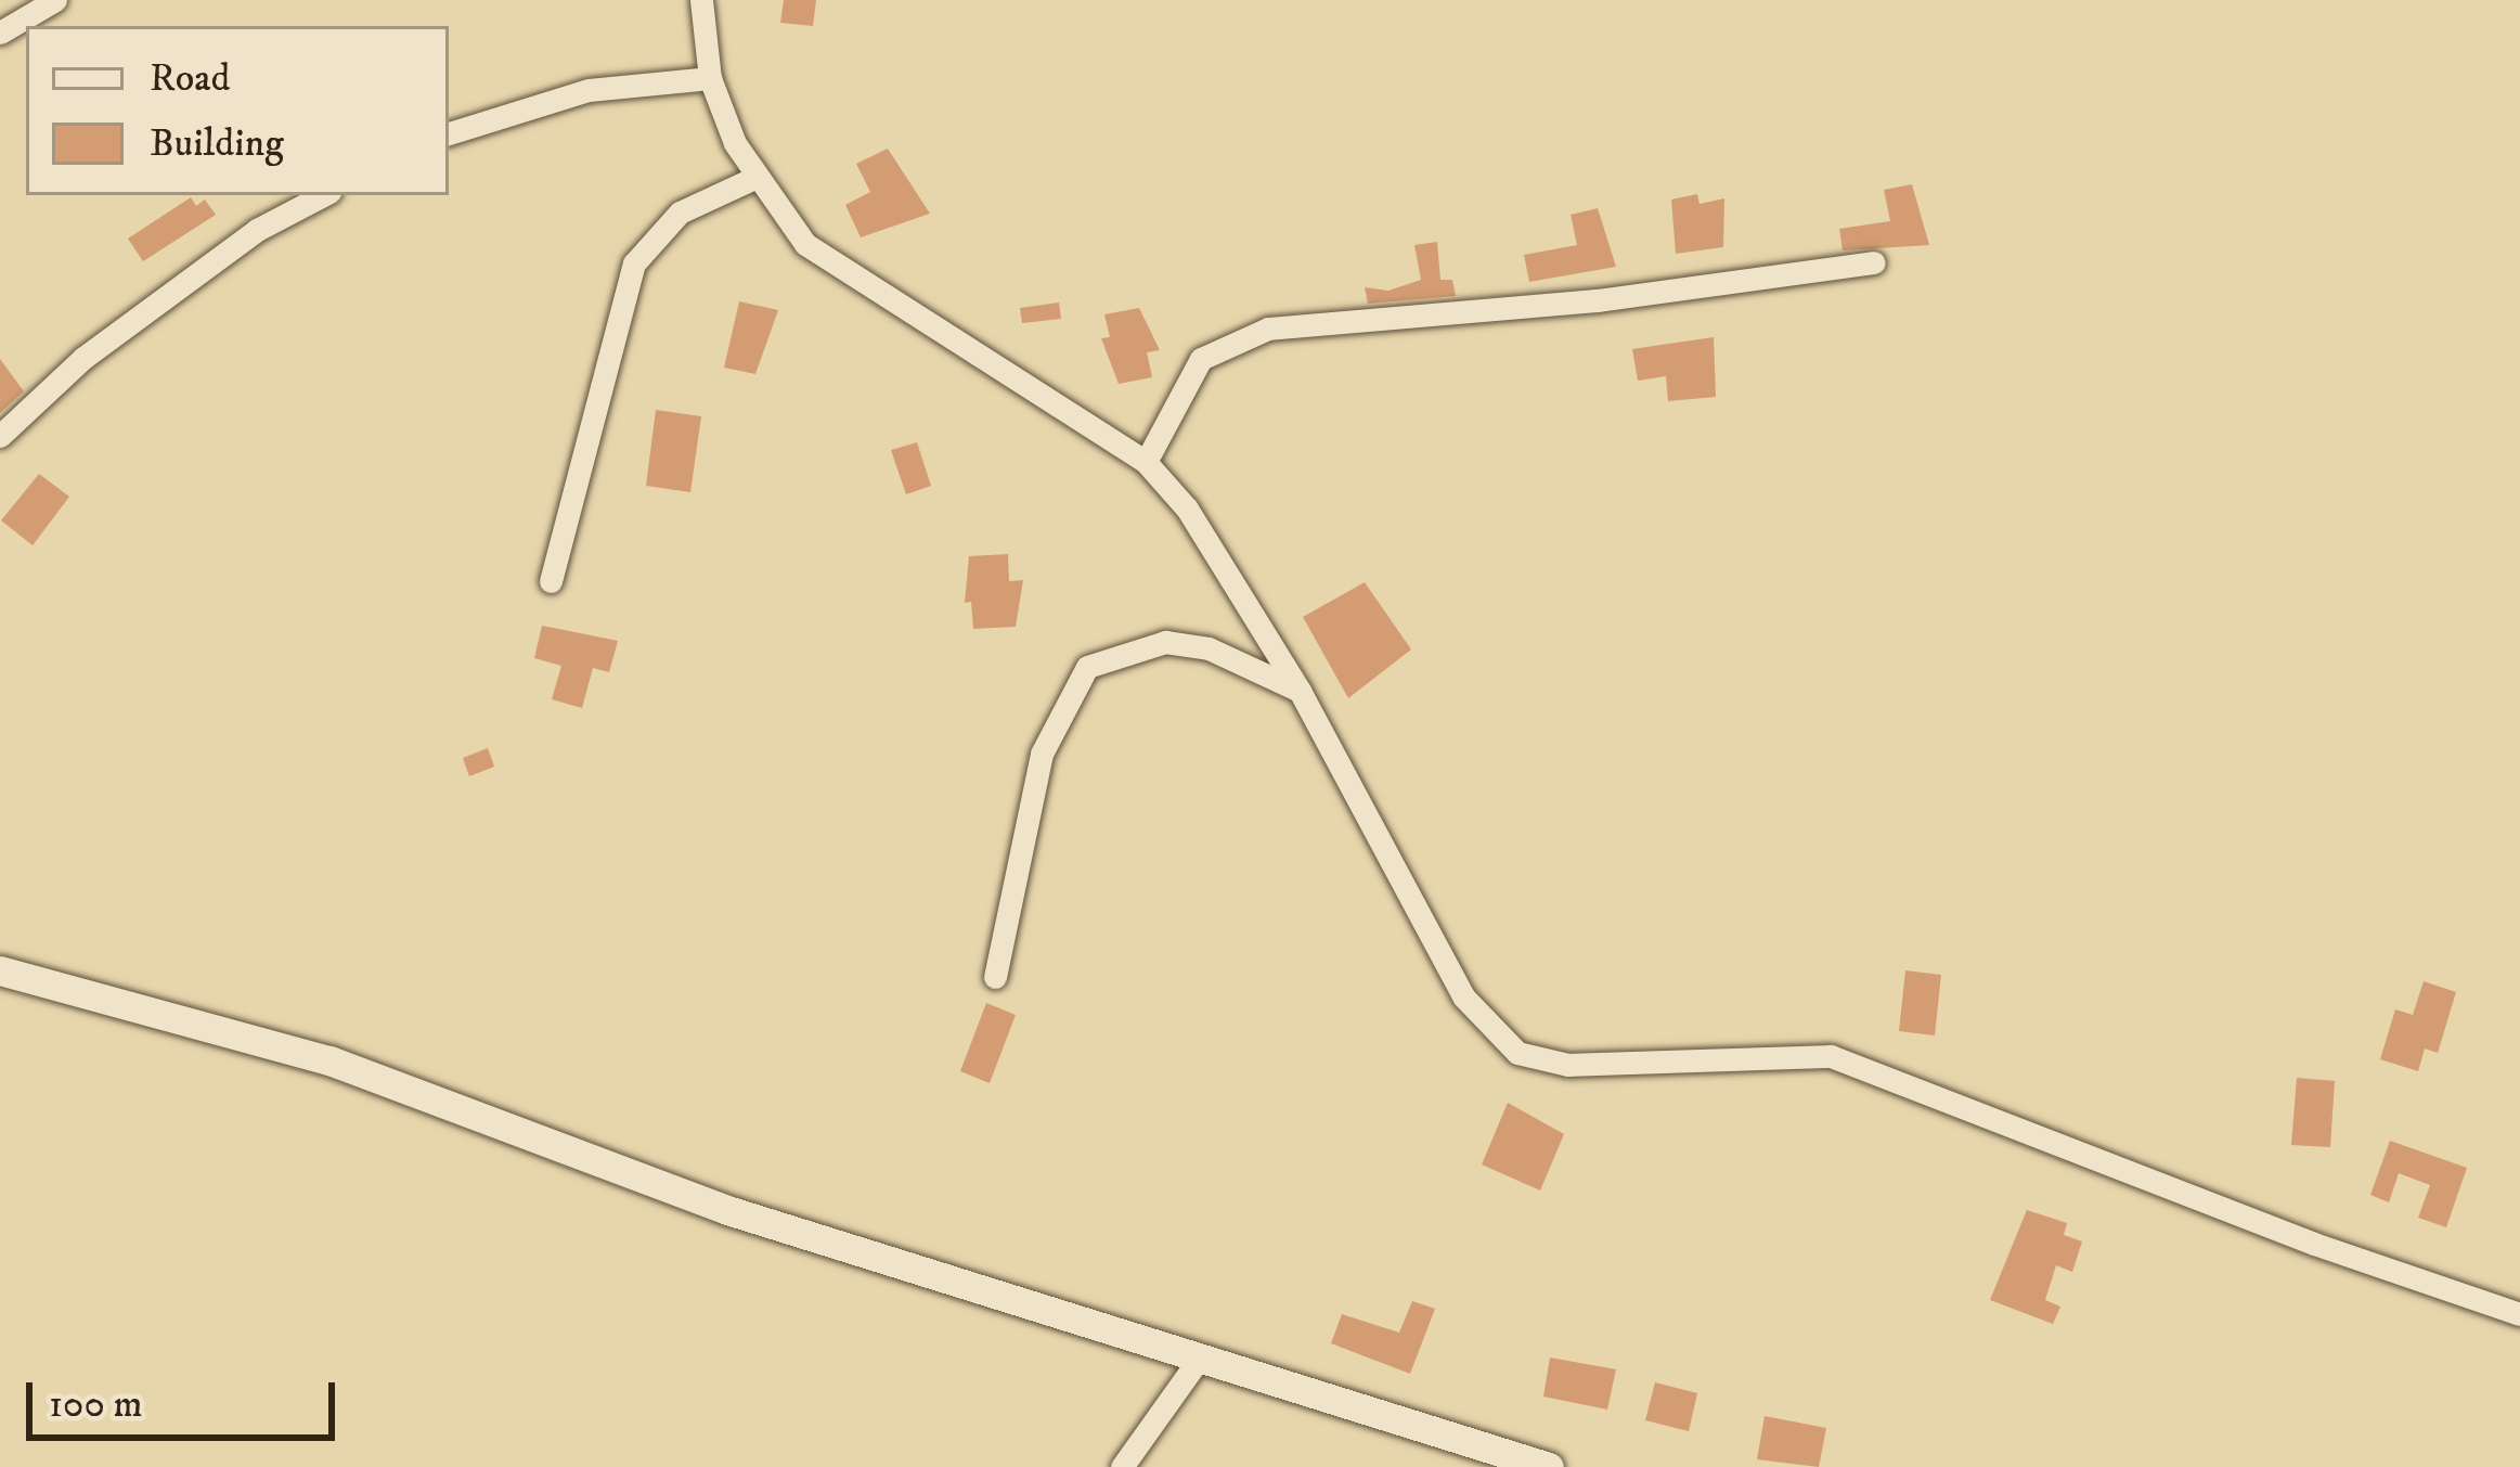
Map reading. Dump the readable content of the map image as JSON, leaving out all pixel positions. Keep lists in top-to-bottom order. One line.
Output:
{"legend":["Road","Building"],"scale_bar":"100 m"}
